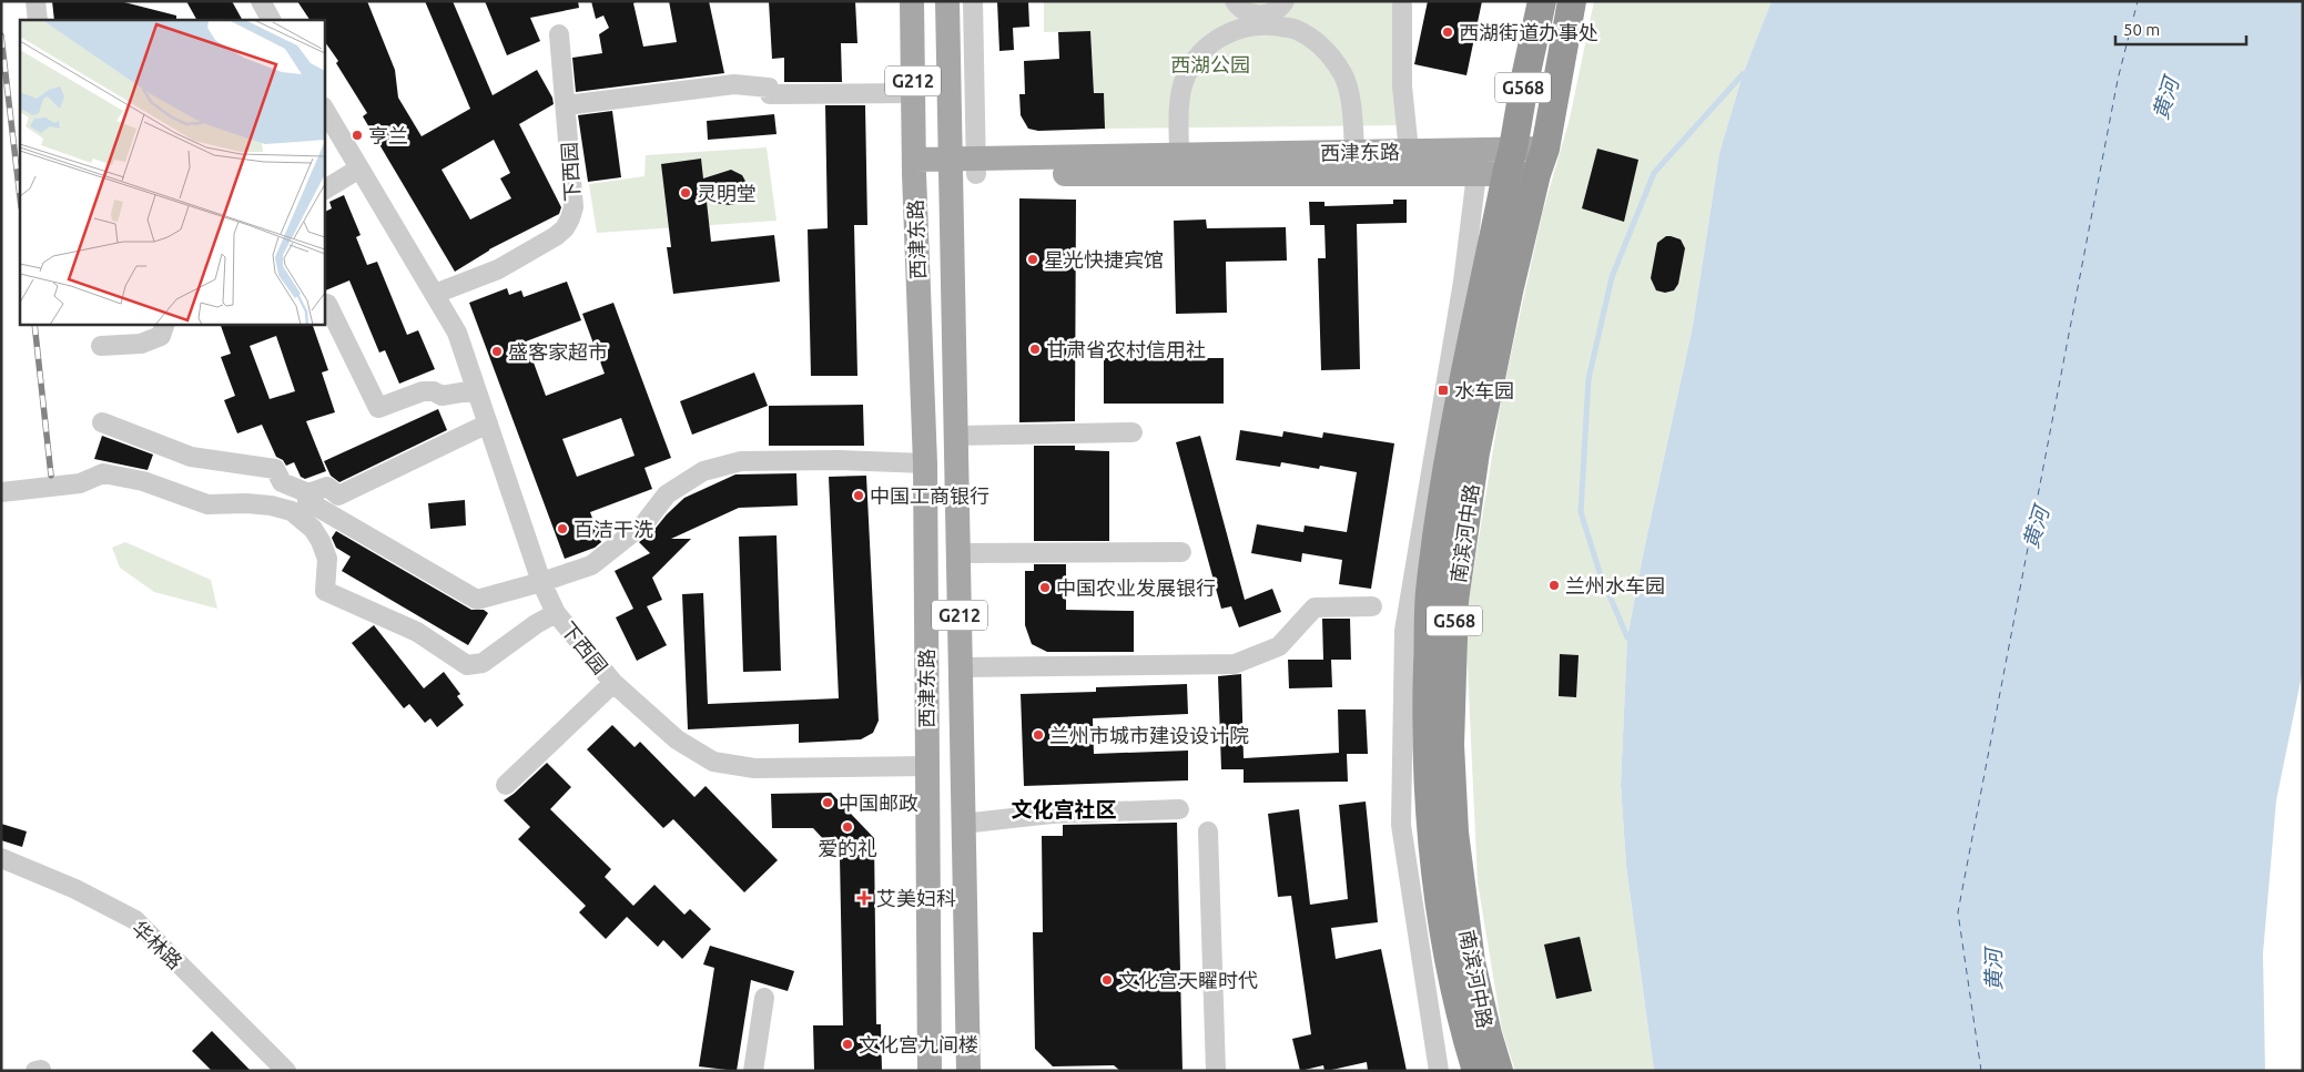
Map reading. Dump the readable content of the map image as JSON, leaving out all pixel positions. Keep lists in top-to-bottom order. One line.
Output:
{"streets":{"highway":["G568","南滨河中路"],"main road":["G212","西津东路"],"street":["下西园","华林路"]},"crossings":[["西津东路","下西园"],["西津东路","南滨河中路"]],"districts":["文化宫社区"],"water":["黄河"],"parks":["西湖公园"],"places":{"other":["西湖街道办事处","亨兰","灵明堂","星光快捷宾馆","甘肃省农村信用社","盛客家超市","中国工商银行","百洁干洗","兰州水车园","中国农业发展银行","兰州市城市建设设计院","中国邮政","爱的礼","文化宫天矅时代","文化宫九间楼"],"transit":["水车园"],"health":["艾美妇科"]},"scale_bar":"50 m"}
